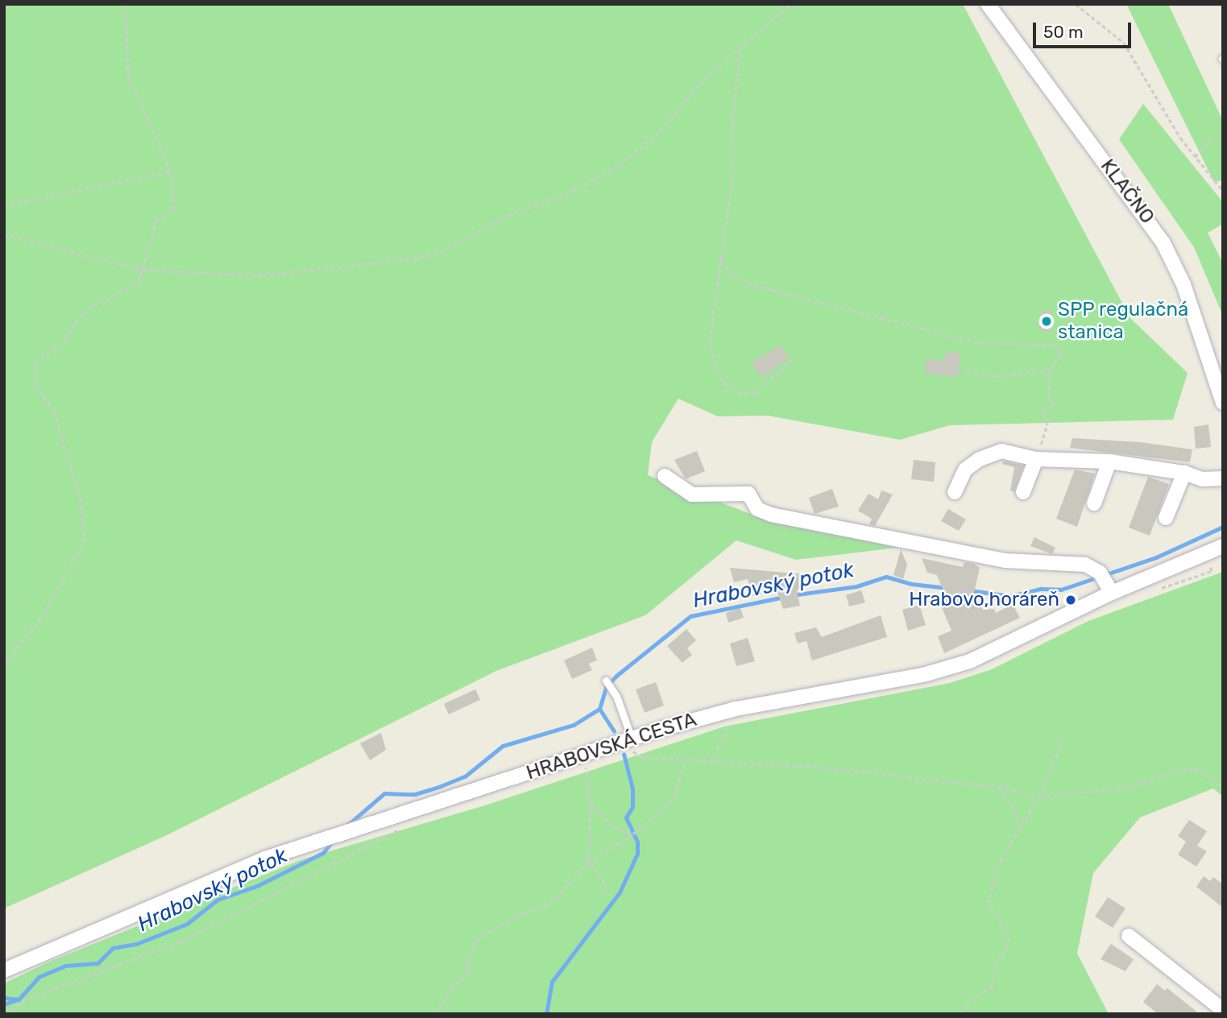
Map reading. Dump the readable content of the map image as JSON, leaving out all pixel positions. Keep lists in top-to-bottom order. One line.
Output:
{"streets":{"street":["KLAČNO","HRABOVSKÁ CESTA"]},"water":["Hrabovský potok"],"places":["SPP regulačná stanica","Hrabovo,horáreň"],"scale_bar":"50 m"}
